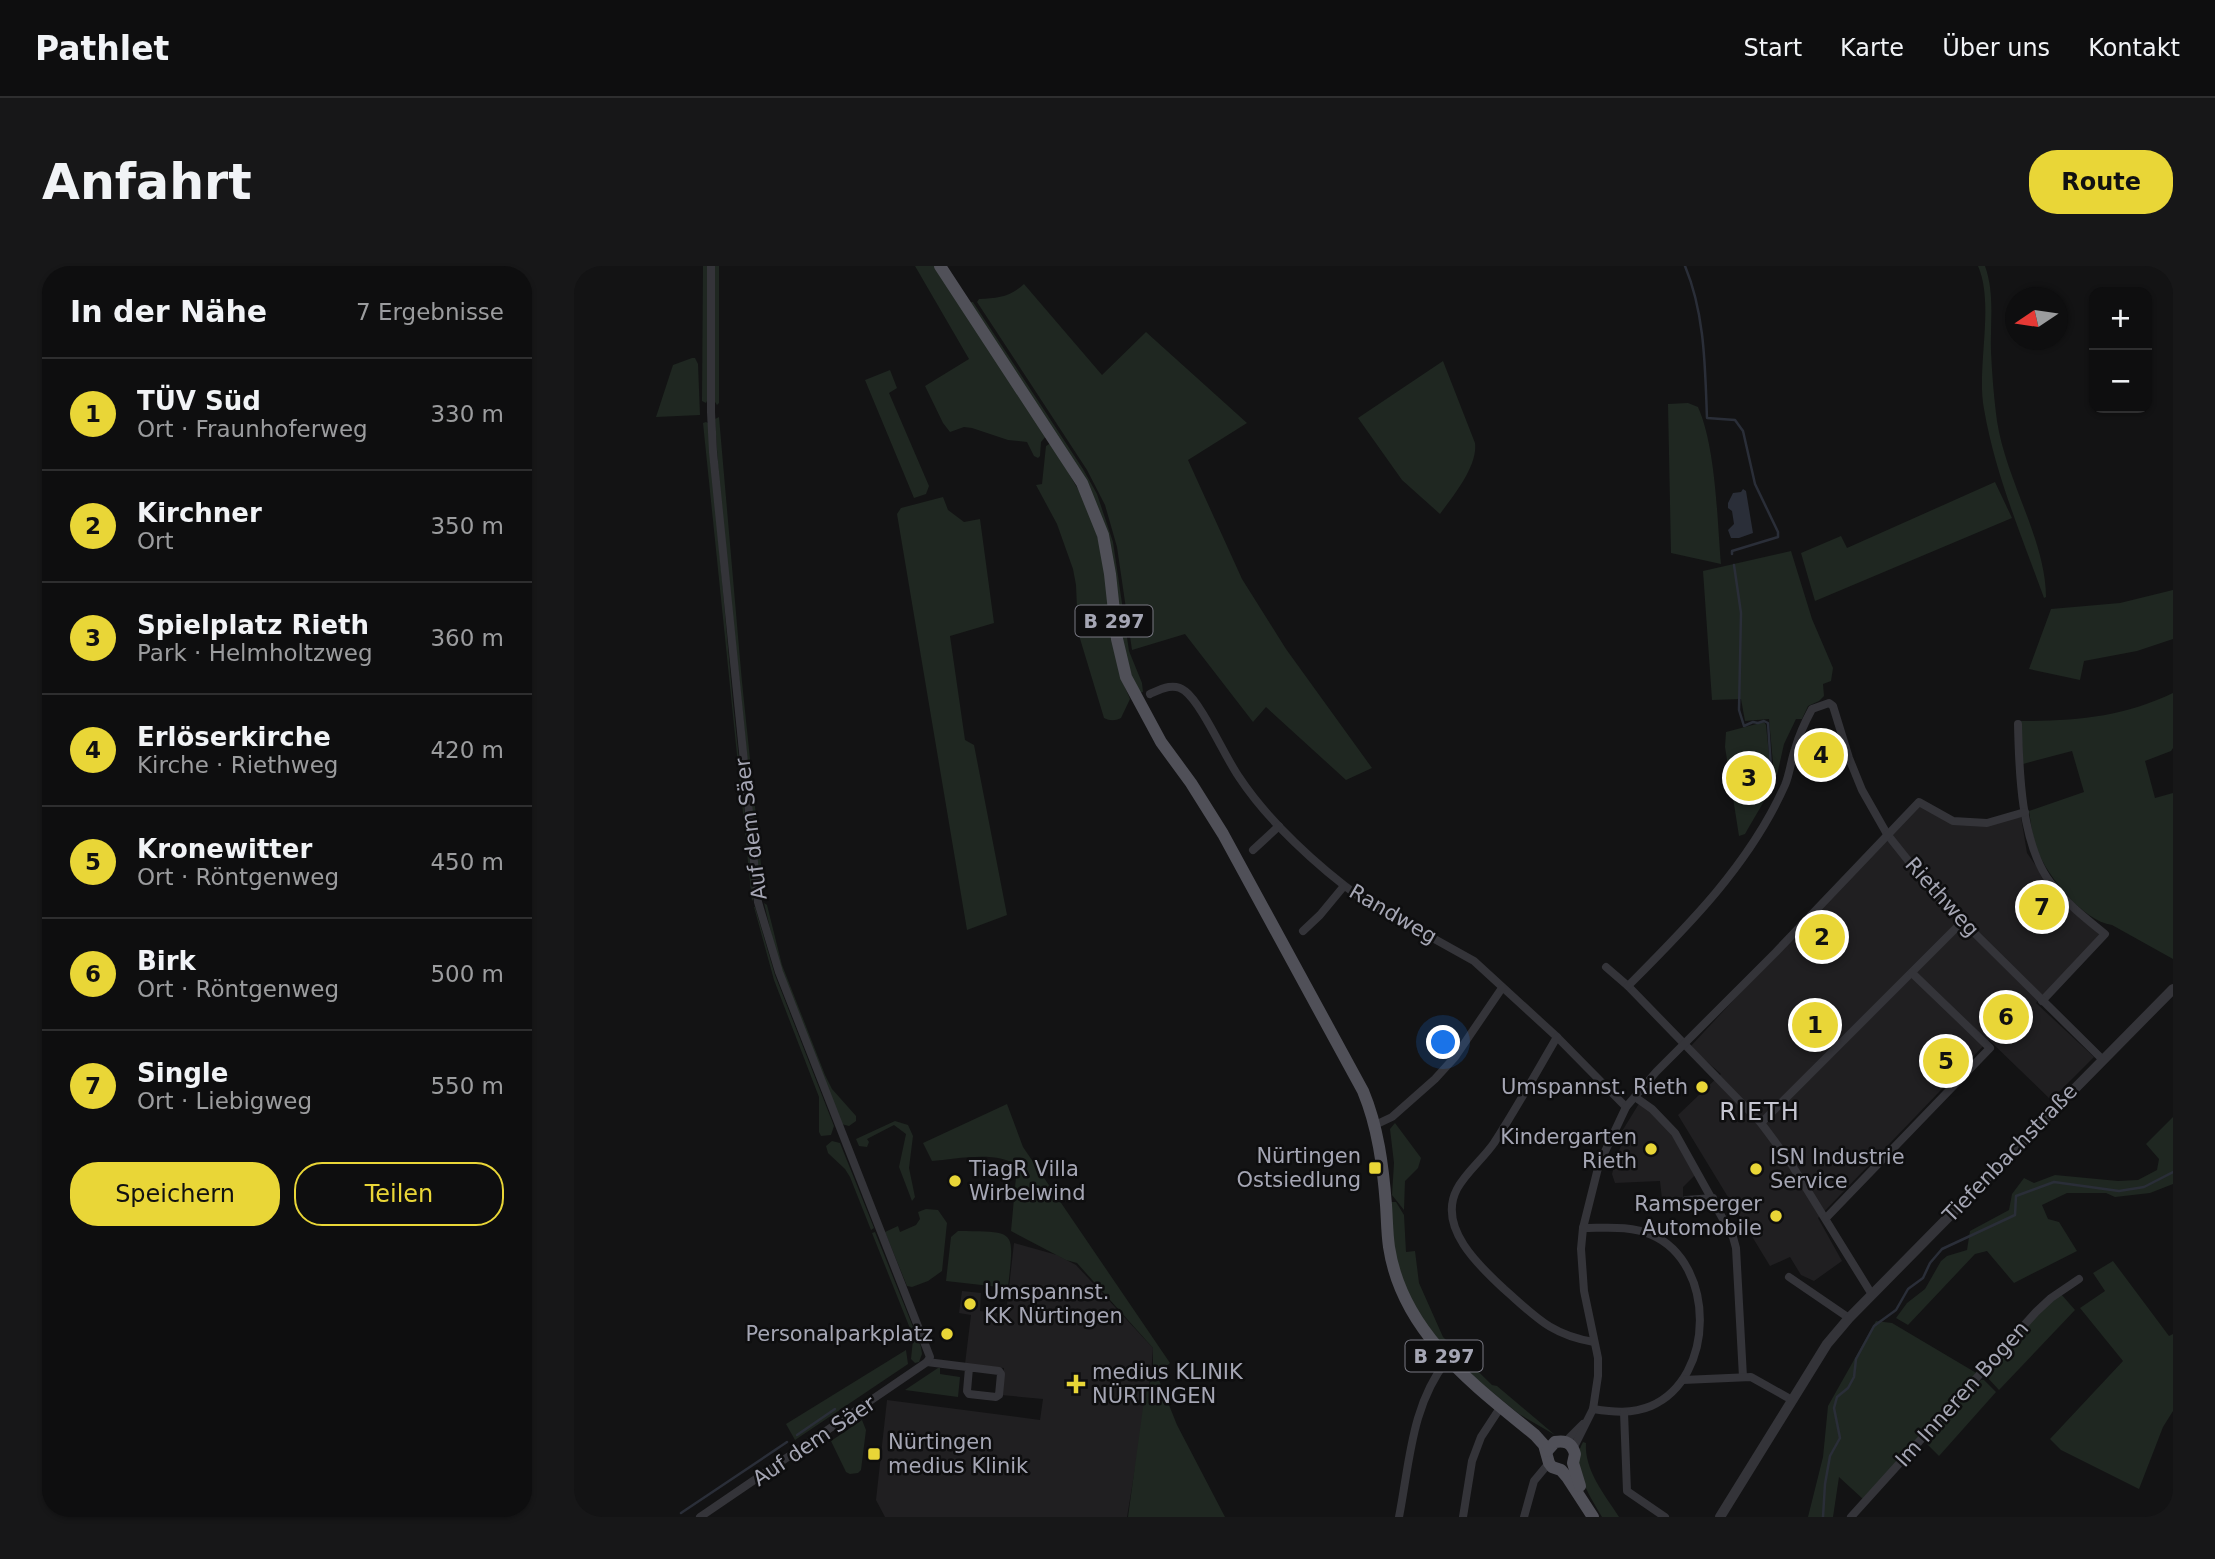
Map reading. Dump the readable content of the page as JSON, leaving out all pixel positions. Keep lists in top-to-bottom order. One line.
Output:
{"streets":{"main road":["B 297"],"street":["Auf dem Säer","Riethweg","Randweg","Tiefenbachstraße","Im Inneren Bogen"]},"crossings":[["Riethweg","Tiefenbachstraße"]],"districts":["RIETH"],"places":{"other":["Umspannst. Rieth","Kindergarten Rieth","ISN Industrie Service","TiagR Villa Wirbelwind","Ramsperger Automobile","Umspannst. KK Nürtingen","Personalparkplatz"],"transit":["Nürtingen Ostsiedlung","Nürtingen medius Klinik"],"health":["medius KLINIK NÜRTINGEN"]},"north":"left","page":{"header":"Pathlet","nav":["Start","Karte","Über uns","Kontakt"],"buttons":["Route",["Speichern","Teilen"]],"title":"Anfahrt","heading":["In der Nähe","7 Ergebnisse"],"map_buttons":["+","−"],"list":[{"mark":"1","name":"TÜV Süd","note":"Ort · Fraunhoferweg","value":"330 m"},{"mark":"2","name":"Kirchner","note":"Ort","value":"350 m"},{"mark":"3","name":"Spielplatz Rieth","note":"Park · Helmholtzweg","value":"360 m"},{"mark":"4","name":"Erlöserkirche","note":"Kirche · Riethweg","value":"420 m"},{"mark":"5","name":"Kronewitter","note":"Ort · Röntgenweg","value":"450 m"},{"mark":"6","name":"Birk","note":"Ort · Röntgenweg","value":"500 m"},{"mark":"7","name":"Single","note":"Ort · Liebigweg","value":"550 m"}],"pins":["4","3","7","2","6","1","5"]}}
